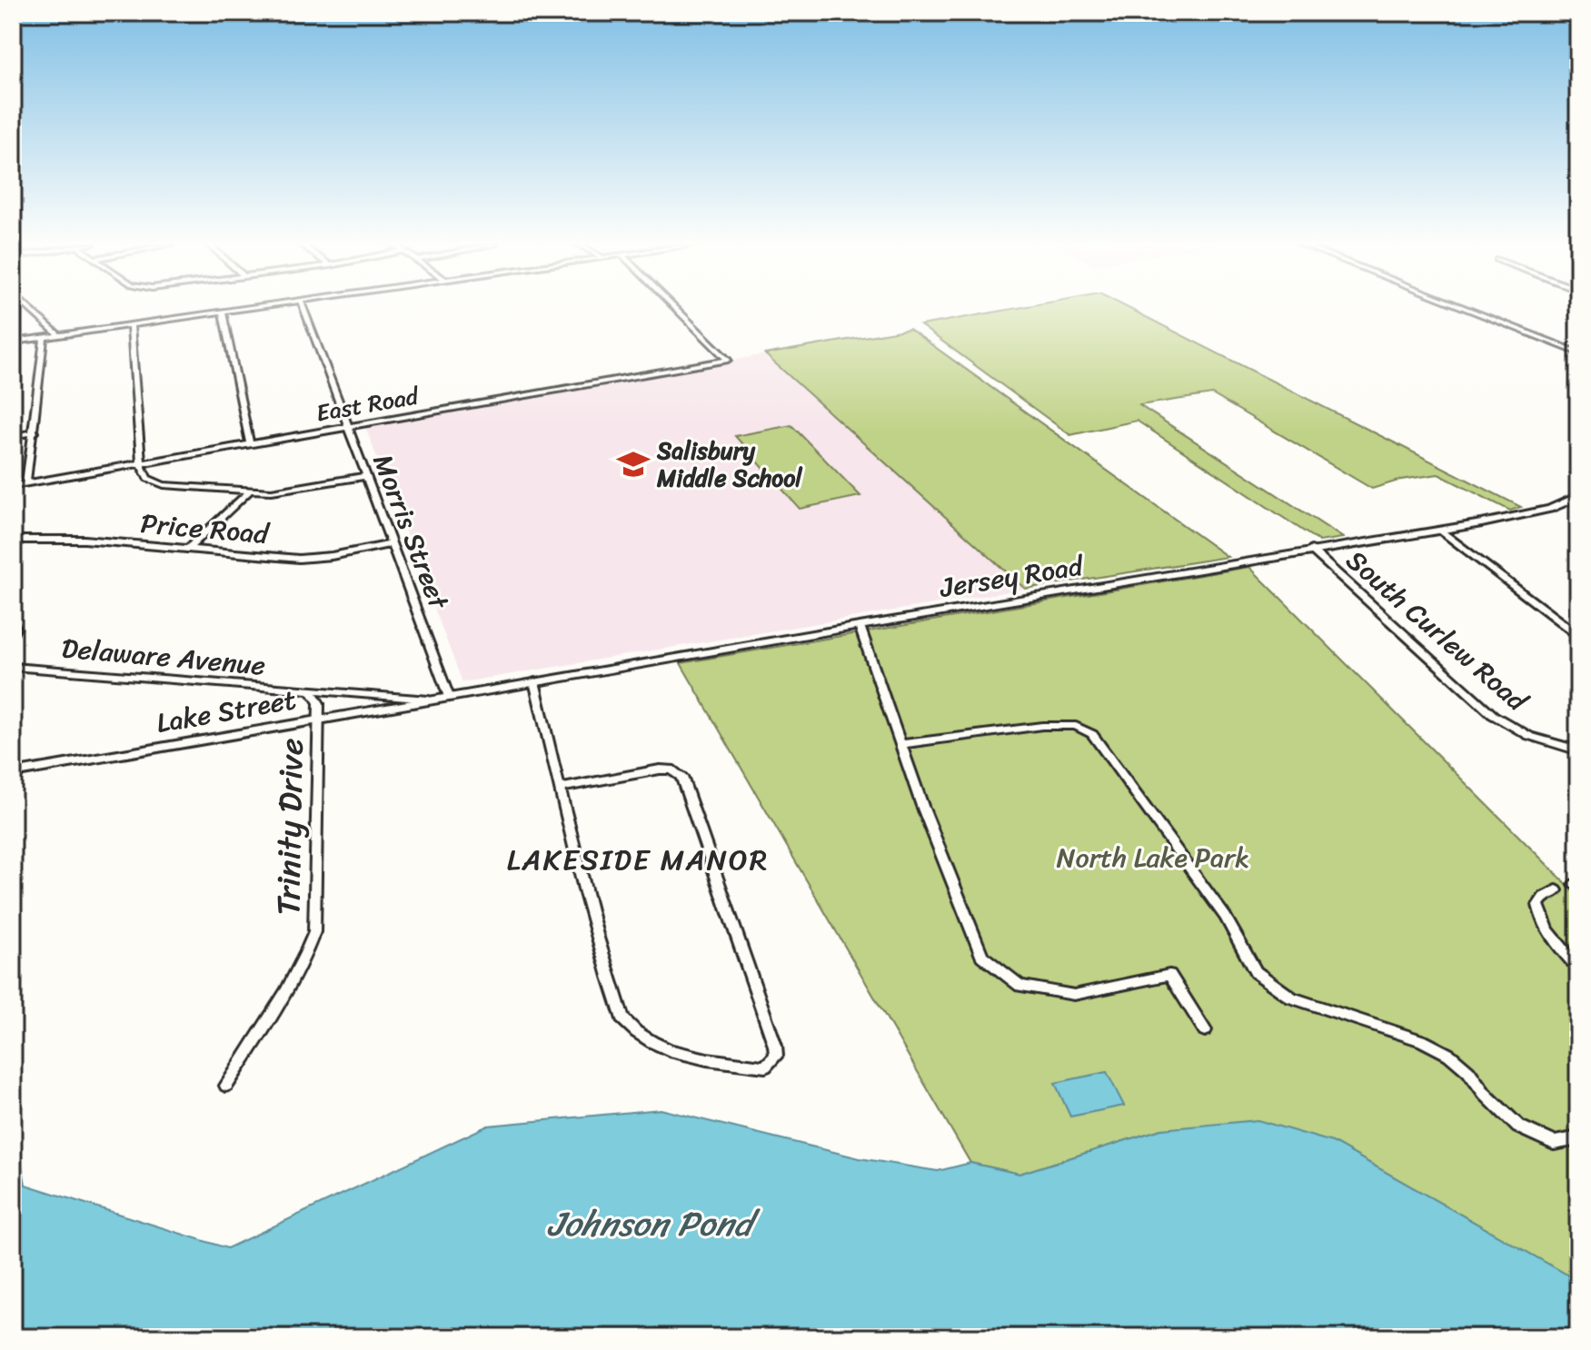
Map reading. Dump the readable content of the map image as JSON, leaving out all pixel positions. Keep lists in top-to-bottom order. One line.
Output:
{"streets":{"street":["East Road","Price Road","Morris Street","Jersey Road","South Curlew Road","Delaware Avenue","Lake Street","Trinity Drive"]},"crossings":[["East Road","Morris Street"],["Price Road","Morris Street"],["Morris Street","Jersey Road"],["Morris Street","Lake Street"],["Jersey Road","South Curlew Road"],["Jersey Road","Lake Street"],["Delaware Avenue","Lake Street"],["Lake Street","Trinity Drive"]],"districts":["LAKESIDE MANOR"],"water":["Johnson Pond"],"parks":["North Lake Park"],"places":{"school or university":["Salisbury Middle School"]}}
